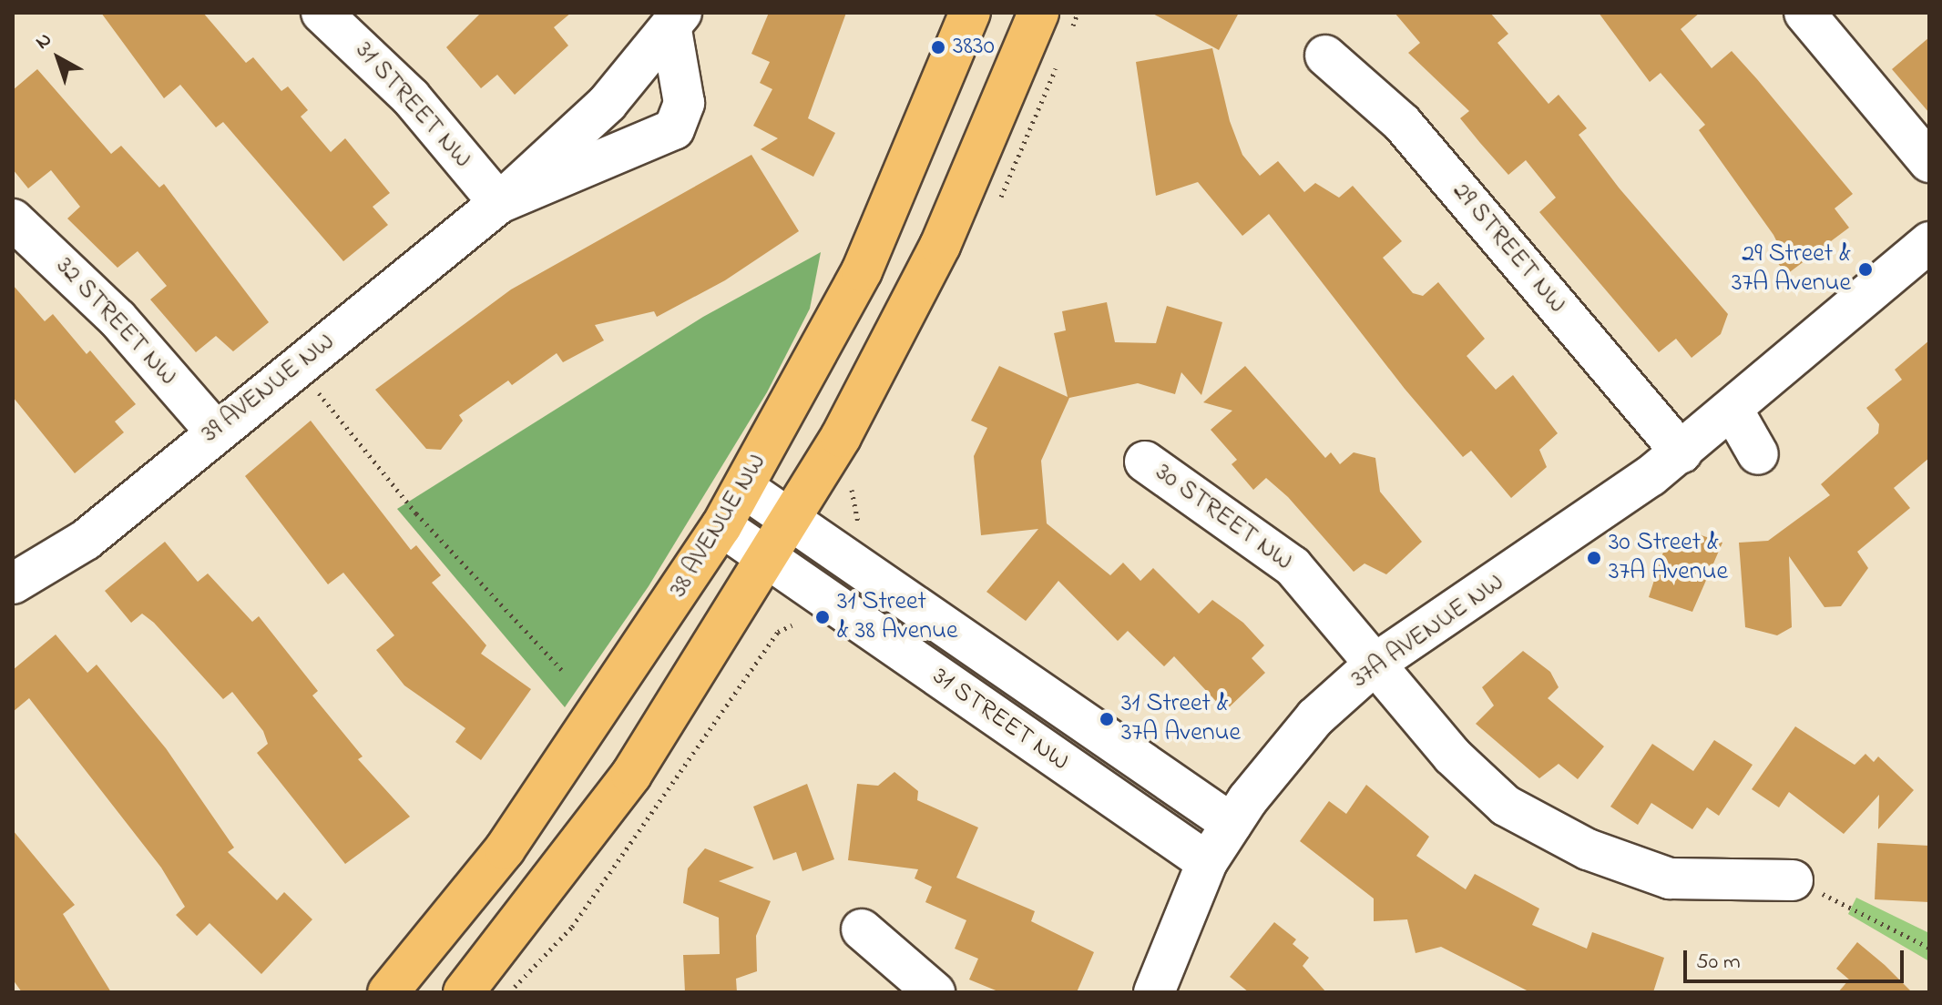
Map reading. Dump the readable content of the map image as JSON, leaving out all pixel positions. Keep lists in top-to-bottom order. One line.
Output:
{"streets":{"main road":["38 AVENUE NW"],"street":["31 STREET NW","29 STREET NW","32 STREET NW","39 AVENUE NW","30 STREET NW","37A AVENUE NW"]},"crossings":[["31 STREET NW","39 AVENUE NW"],["31 STREET NW","38 AVENUE NW"],["31 STREET NW","37A AVENUE NW"],["29 STREET NW","37A AVENUE NW"],["32 STREET NW","39 AVENUE NW"],["30 STREET NW","37A AVENUE NW"]],"places":["3830","29 Street & 37A Avenue","30 Street & 37A Avenue","31 Street & 38 Avenue","31 Street & 37A Avenue"],"scale_bar":"50 m","north":"top left"}
